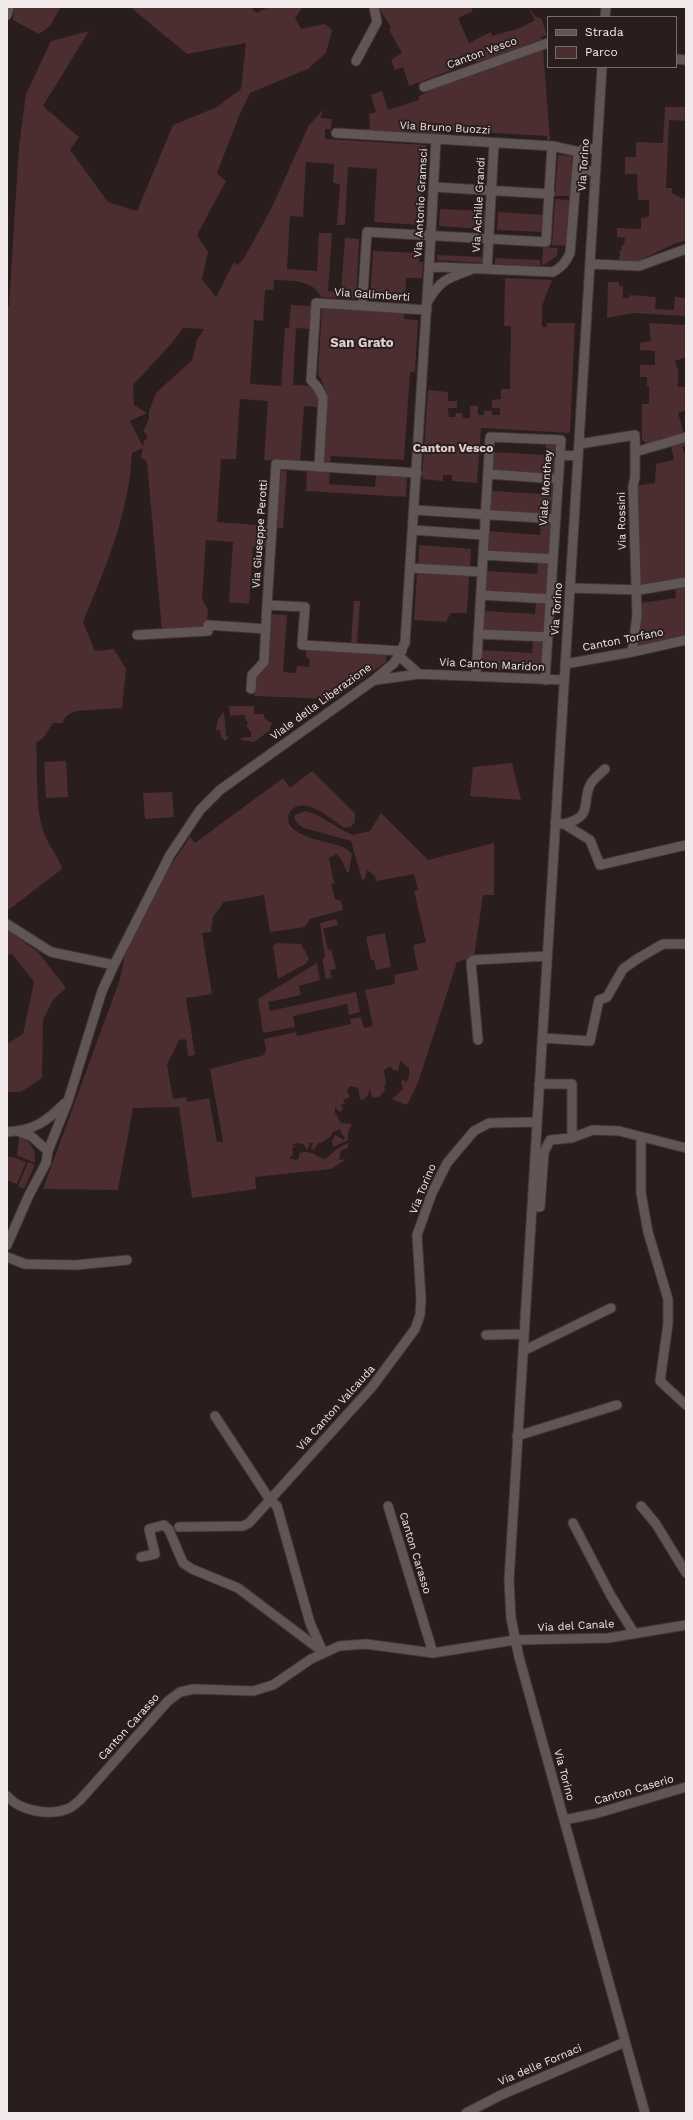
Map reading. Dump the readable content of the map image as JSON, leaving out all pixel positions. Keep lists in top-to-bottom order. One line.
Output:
{"streets":{"street":["Canton Vesco","Via Bruno Buozzi","Via Torino","Via Antonio Gramsci","Via Achille Grandi","Via Galimberti","Viale Monthey","Via Rossini","Via Giuseppe Perotti","Canton Torfano","Via Canton Maridon","Viale della Liberazione","Via Canton Valcauda","Canton Carasso","Via del Canale","Canton Caserio","Via delle Fornaci"]},"crossings":[["Via Bruno Buozzi","Via Antonio Gramsci"],["Via Bruno Buozzi","Via Achille Grandi"],["Via Bruno Buozzi","Viale della Liberazione"],["Via Torino","Via Rossini"],["Via Torino","Canton Torfano"],["Via Torino","Via Canton Maridon"],["Via Torino","Via Canton Valcauda"],["Via Torino","Canton Carasso"],["Via Torino","Via del Canale"],["Via Torino","Canton Caserio"],["Via Torino","Via delle Fornaci"],["Via Antonio Gramsci","Viale della Liberazione"],["Via Achille Grandi","Viale della Liberazione"],["Via Galimberti","Via Giuseppe Perotti"],["Via Galimberti","Viale della Liberazione"],["Viale Monthey","Via Canton Maridon"],["Via Rossini","Canton Torfano"],["Via Canton Maridon","Viale della Liberazione"],["Canton Carasso","Via del Canale"]],"districts":["San Grato","Canton Vesco"],"legend":["Strada","Parco"]}
